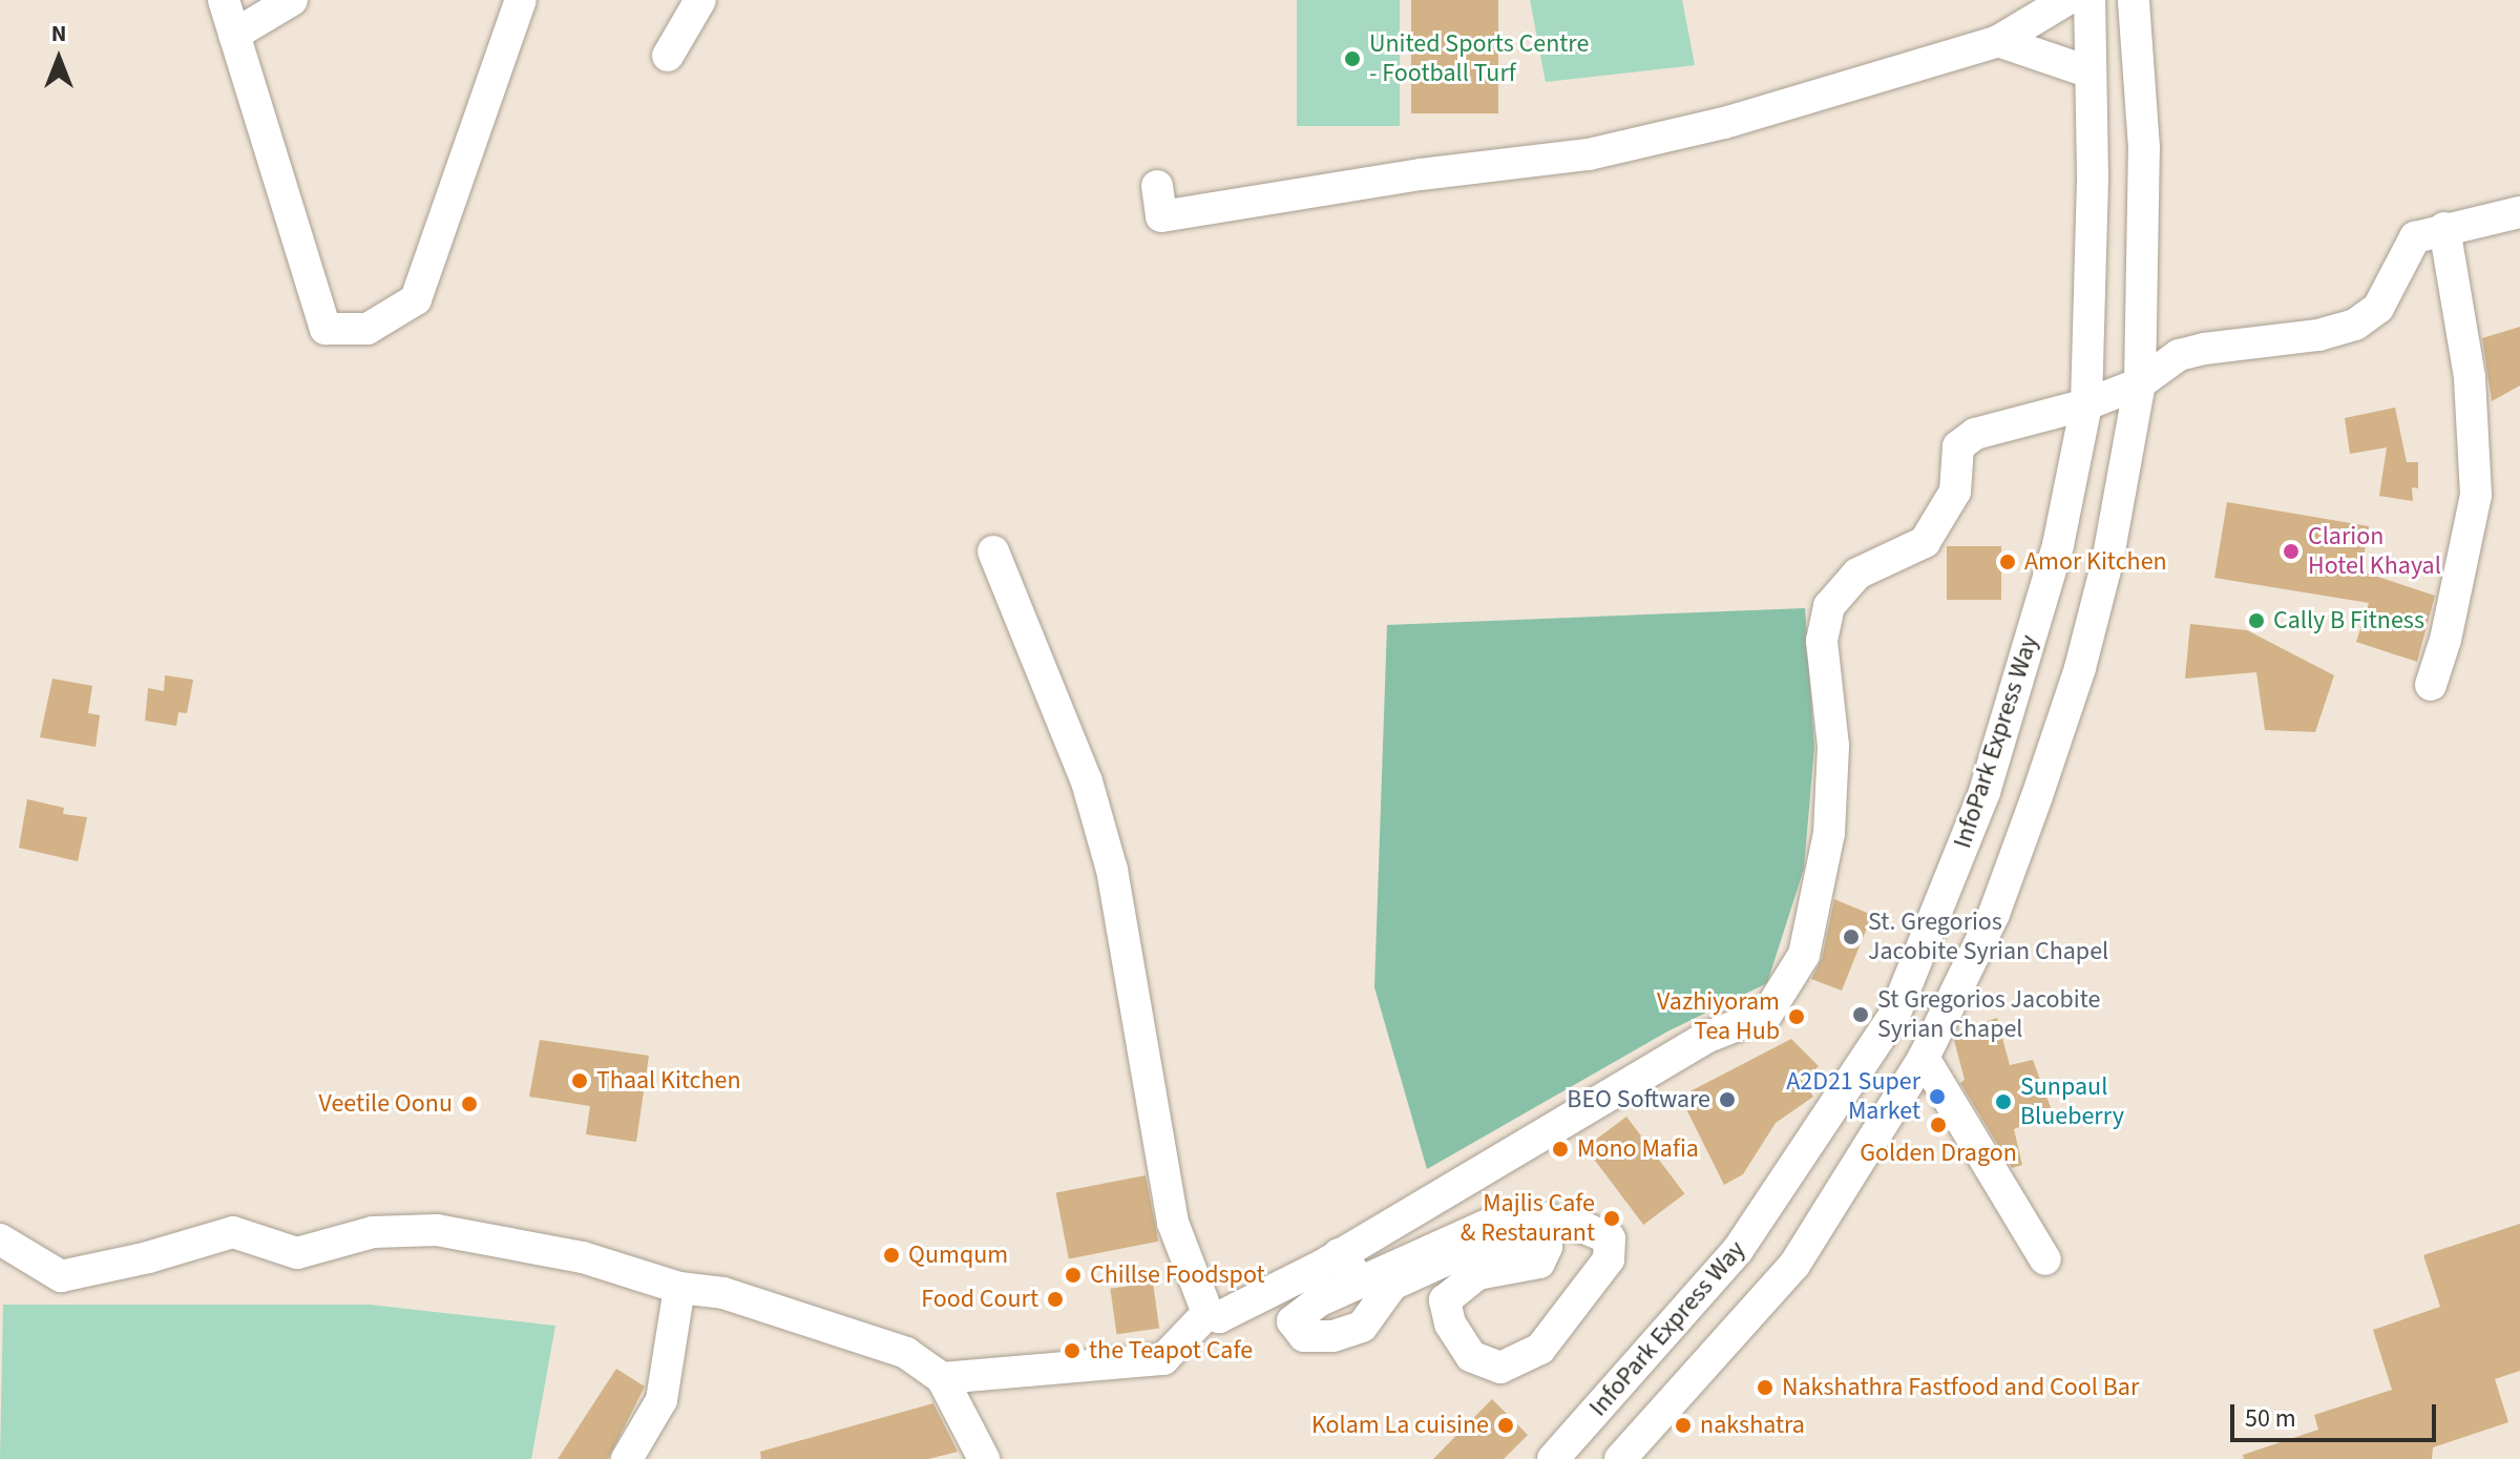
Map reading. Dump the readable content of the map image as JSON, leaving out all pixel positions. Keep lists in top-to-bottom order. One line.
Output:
{"streets":{"street":["InfoPark Express Way"]},"places":["United Sports Centre - Football Turf","Clarion Hotel Khayal","Amor Kitchen","Cally B Fitness","St. Gregorios Jacobite Syrian Chapel","St Gregorios Jacobite Syrian Chapel","Vazhiyoram Tea Hub","Thaal Kitchen","A2D21 Super Market","BEO Software","Sunpaul Blueberry","Veetile Oonu","Golden Dragon","Mono Mafia","Majlis Cafe & Restaurant","Qumqum","Chillse Foodspot","Food Court","the Teapot Cafe","Nakshathra Fastfood and Cool Bar","Kolam La cuisine","nakshatra"],"scale_bar":"50 m","north":"top"}
